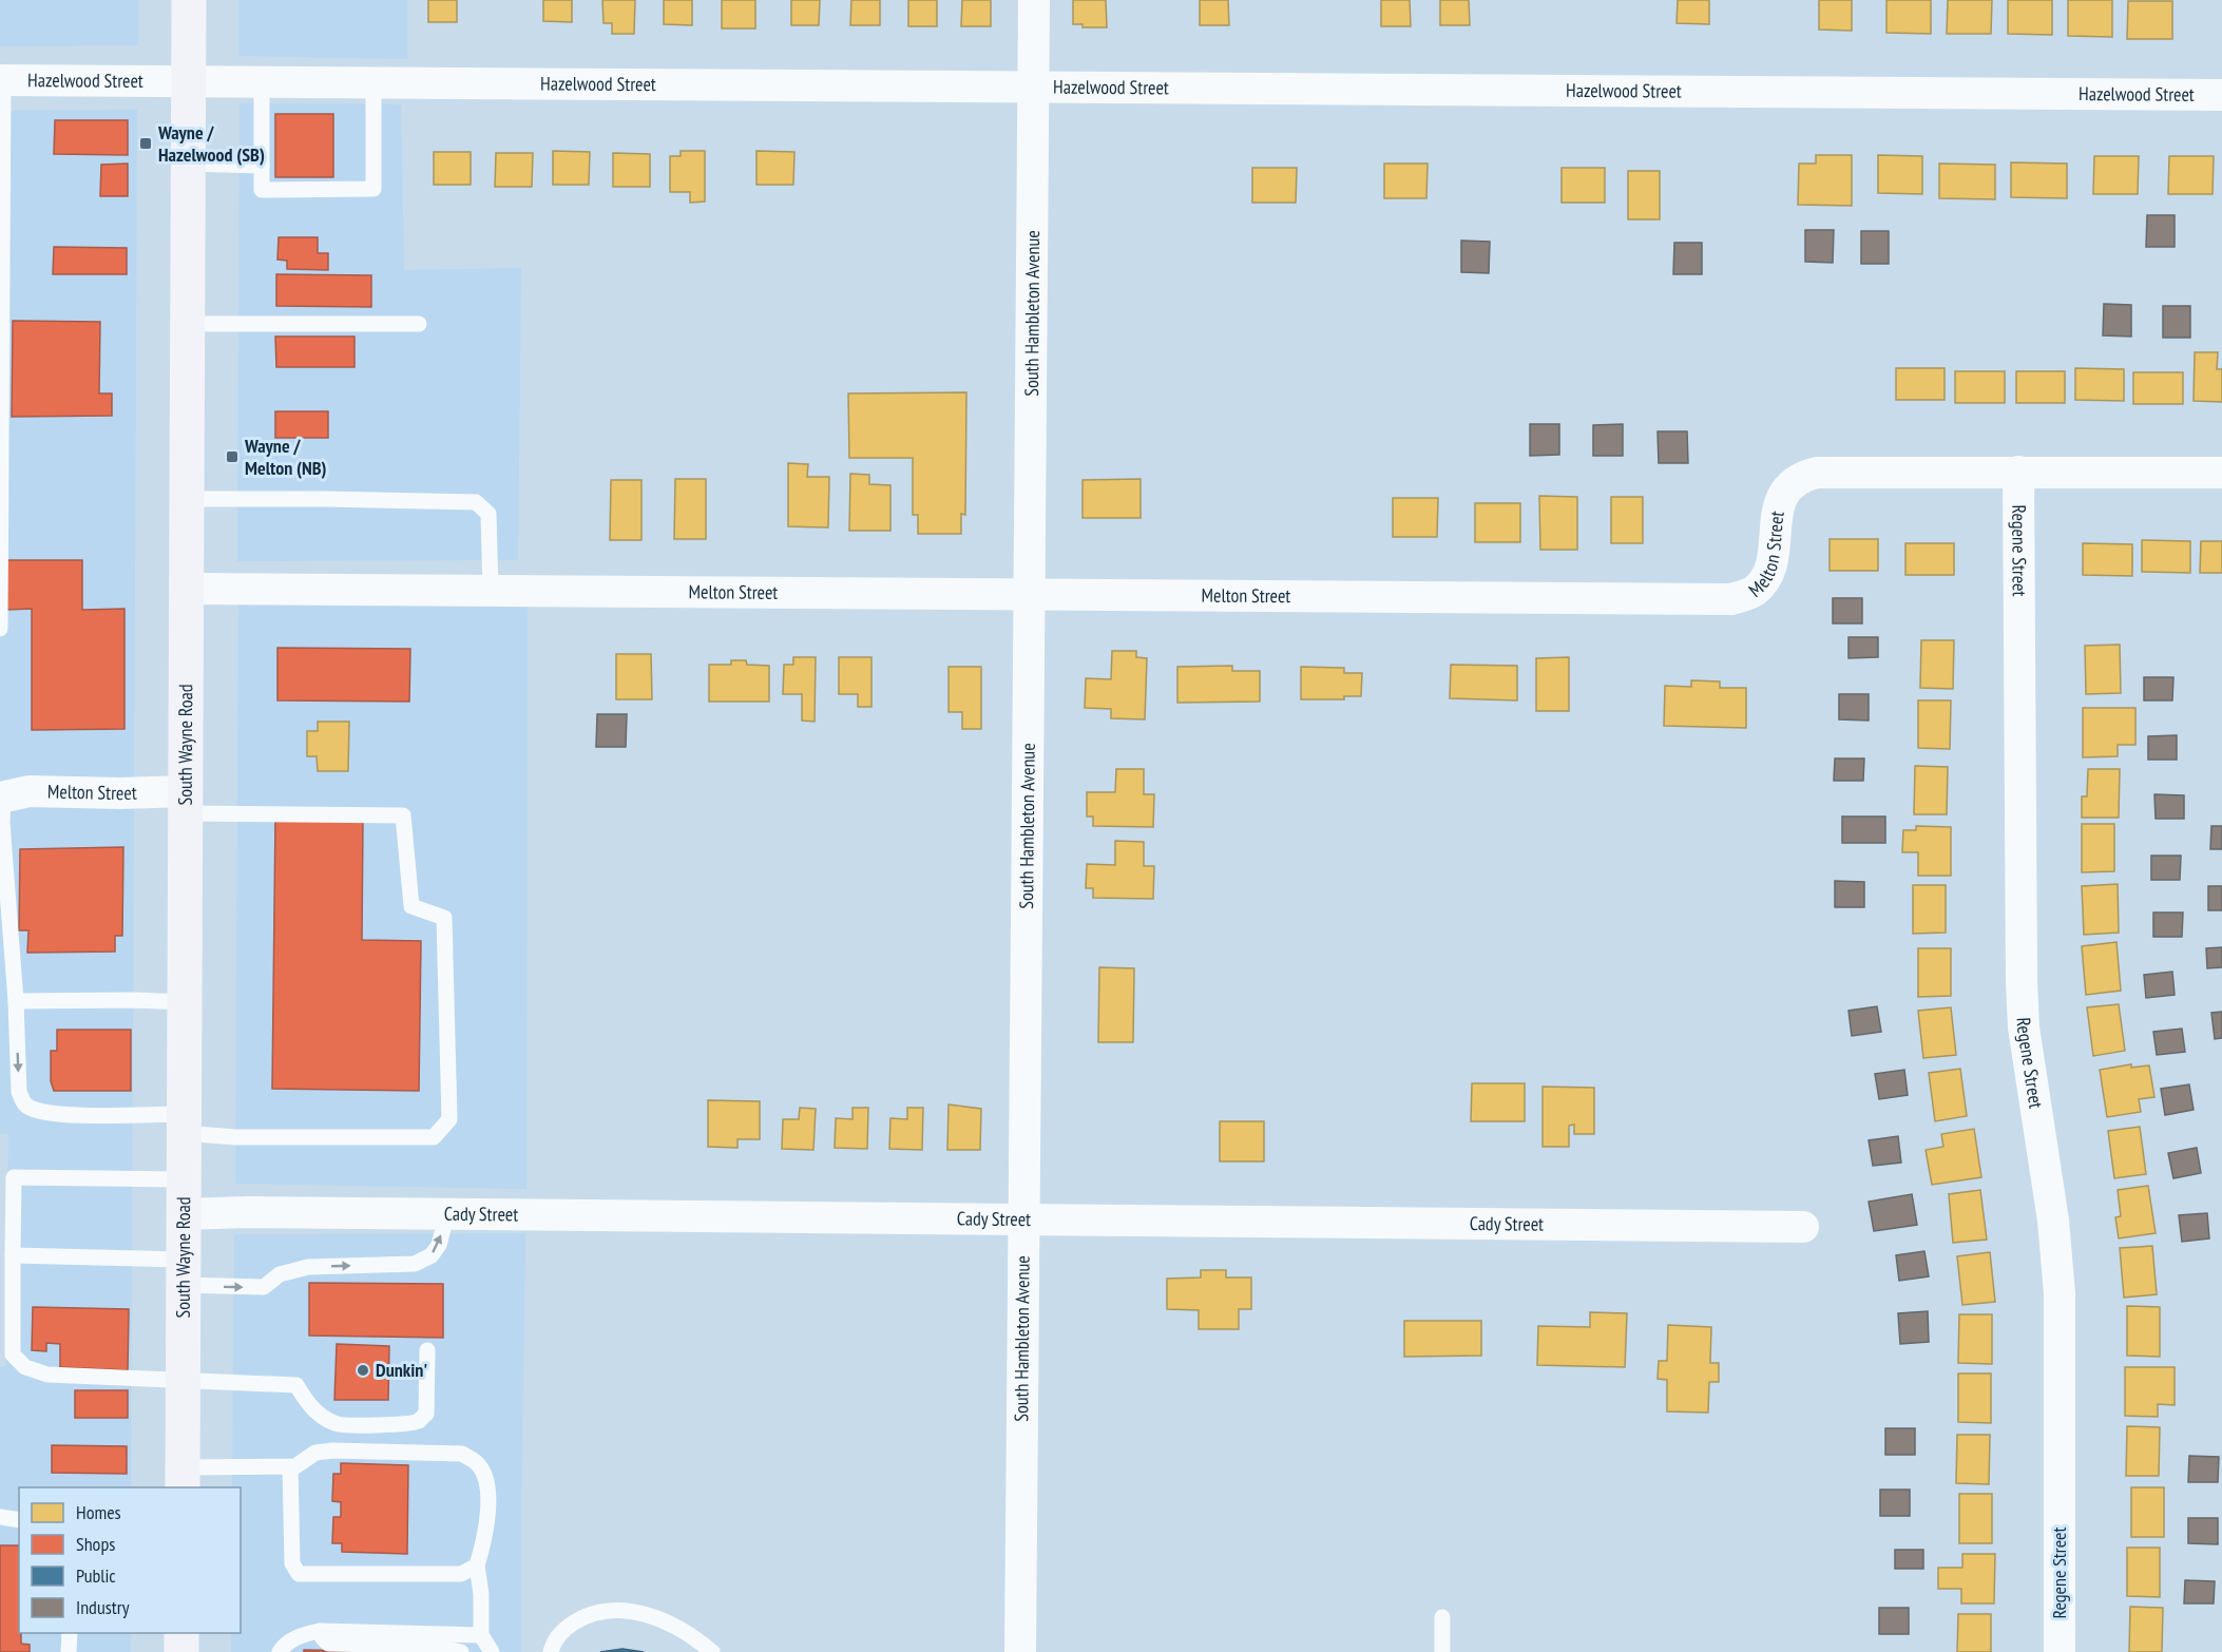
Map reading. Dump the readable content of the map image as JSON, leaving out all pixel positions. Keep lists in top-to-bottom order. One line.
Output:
{"streets":{"main road":["South Wayne Road"],"street":["Hazelwood Street","South Hambleton Avenue","Melton Street","Regene Street","Cady Street"]},"crossings":[["Hazelwood Street","South Hambleton Avenue"],["Hazelwood Street","South Wayne Road"],["South Hambleton Avenue","Melton Street"],["South Hambleton Avenue","Cady Street"],["Melton Street","Regene Street"],["Melton Street","South Wayne Road"],["South Wayne Road","Cady Street"]],"places":{"transit":["Wayne / Hazelwood (SB)","Wayne / Melton (NB)"],"other":["Dunkin'"]},"legend":["Homes","Shops","Public","Industry"]}
